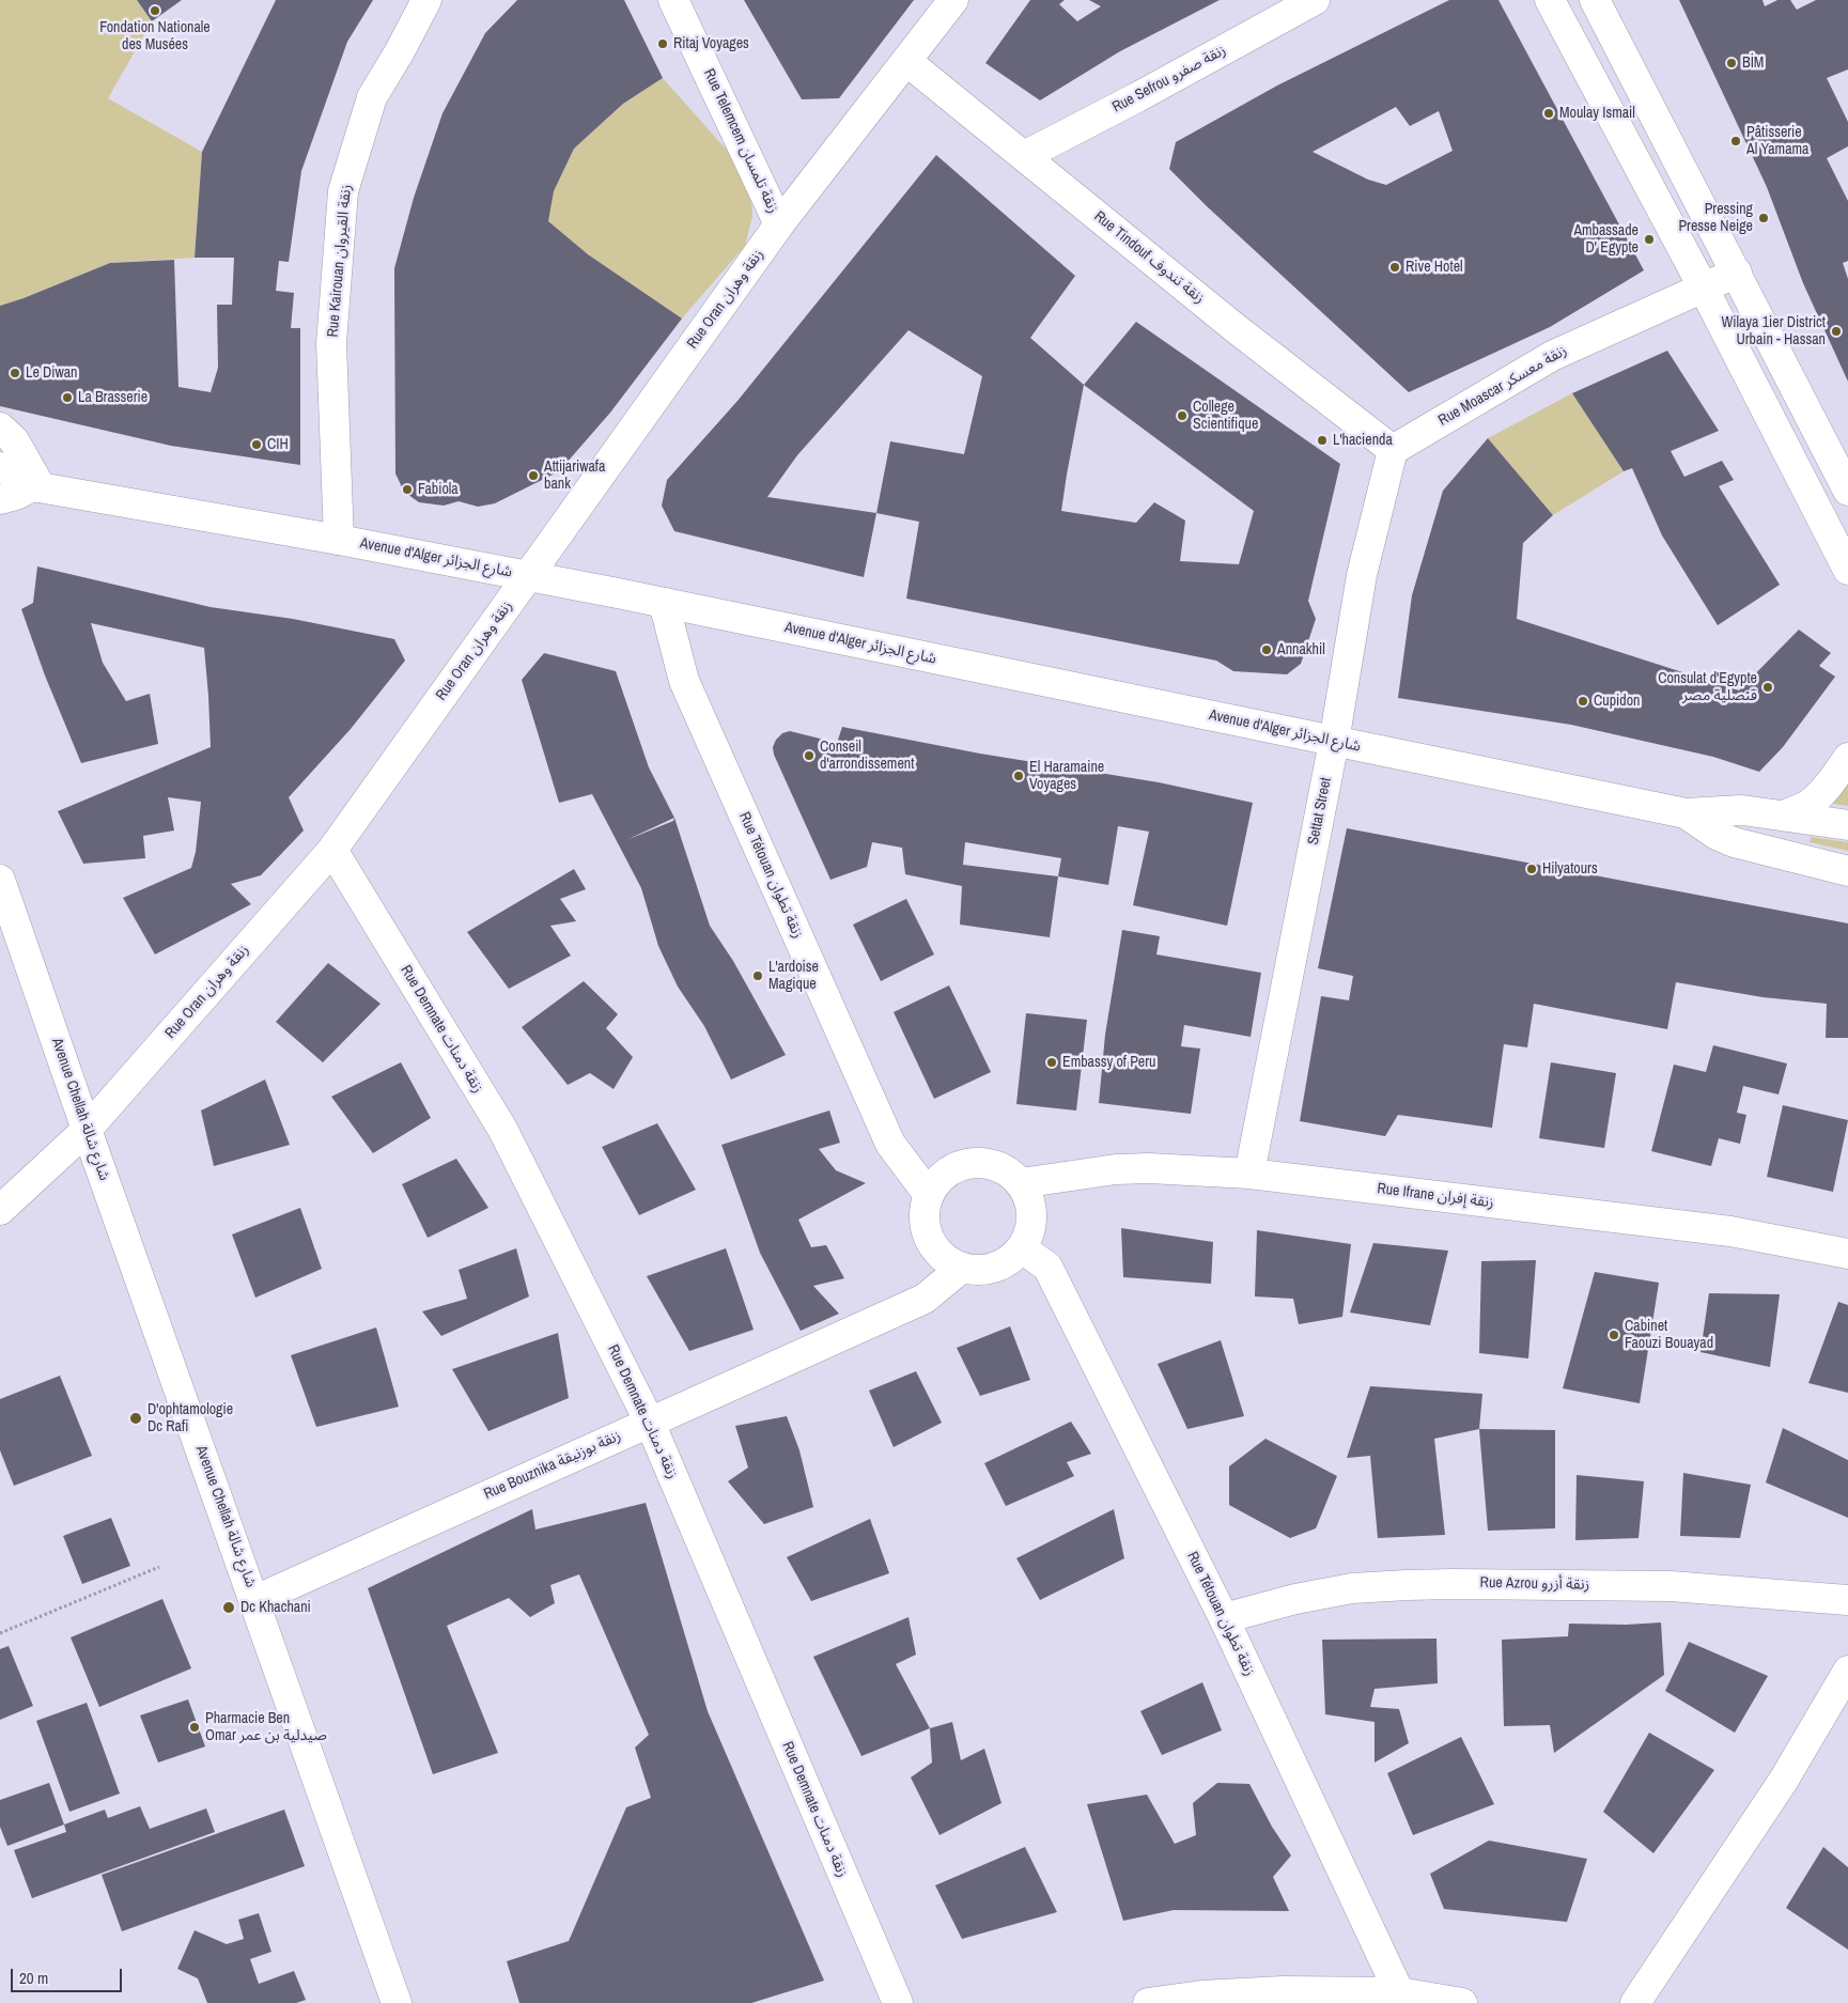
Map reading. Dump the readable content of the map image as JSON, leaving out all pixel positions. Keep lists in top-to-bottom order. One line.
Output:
{"streets":{"street":["Rue Sefrou زنقة صفرو","Rue Telemcem زنقة تلمسان","Rue Tindouf زنقة تندوف","Rue Kairouan زنقة القيروان","Rue Oran زنقة وهران","Rue Moascar زنقة معسكر","Avenue d'Alger شارع الجزائر","Settat Street","Rue Tétouan زنقة تطوان","Rue Demnate زنقة دمنات","Avenue Chellah شارع شالة","Rue Ifrane زنقة إفران","Rue Bouznika زنقة بوزنيقة","Rue Azrou زنقة أزرو"]},"crossings":[["Rue Sefrou زنقة صفرو","Rue Tindouf زنقة تندوف"],["Rue Telemcem زنقة تلمسان","Rue Oran زنقة وهران"],["Rue Tindouf زنقة تندوف","Rue Oran زنقة وهران"],["Rue Tindouf زنقة تندوف","Rue Moascar زنقة معسكر"],["Rue Tindouf زنقة تندوف","Settat Street"],["Rue Kairouan زنقة القيروان","Avenue d'Alger شارع الجزائر"],["Rue Oran زنقة وهران","Avenue d'Alger شارع الجزائر"],["Rue Oran زنقة وهران","Rue Demnate زنقة دمنات"],["Rue Oran زنقة وهران","Avenue Chellah شارع شالة"],["Rue Moascar زنقة معسكر","Settat Street"],["Avenue d'Alger شارع الجزائر","Settat Street"],["Avenue d'Alger شارع الجزائر","Rue Tétouan زنقة تطوان"],["Settat Street","Rue Ifrane زنقة إفران"],["Rue Tétouan زنقة تطوان","Rue Ifrane زنقة إفران"],["Rue Tétouan زنقة تطوان","Rue Bouznika زنقة بوزنيقة"],["Rue Tétouan زنقة تطوان","Rue Azrou زنقة أزرو"],["Rue Demnate زنقة دمنات","Rue Bouznika زنقة بوزنيقة"],["Avenue Chellah شارع شالة","Rue Bouznika زنقة بوزنيقة"],["Rue Ifrane زنقة إفران","Rue Bouznika زنقة بوزنيقة"]],"places":["Fondation Nationale des Musées","Ritaj Voyages","BİM","Moulay Ismail","Pâtisserie Al Yamama","Pressing Presse Neige","Ambassade D' Egypte","Rive Hotel","Wilaya 1ier District Urbain - Hassan","Le Diwan","La Brasserie","College Scientifique","L'hacienda","CIH","Attijariwafa bank","Fabiola","Annakhil","Consulat d'Egypte قنصلية مصر","Cupidon","Conseil d'arrondissement","El Haramaine Voyages","Hilyatours","L'ardoise Magique","Embassy of Peru","Cabinet Faouzi Bouayad","D'ophtamologie Dc Rafi","Dc Khachani","Pharmacie Ben Omar صيدلية بن عمر"],"scale_bar":"20 m"}
